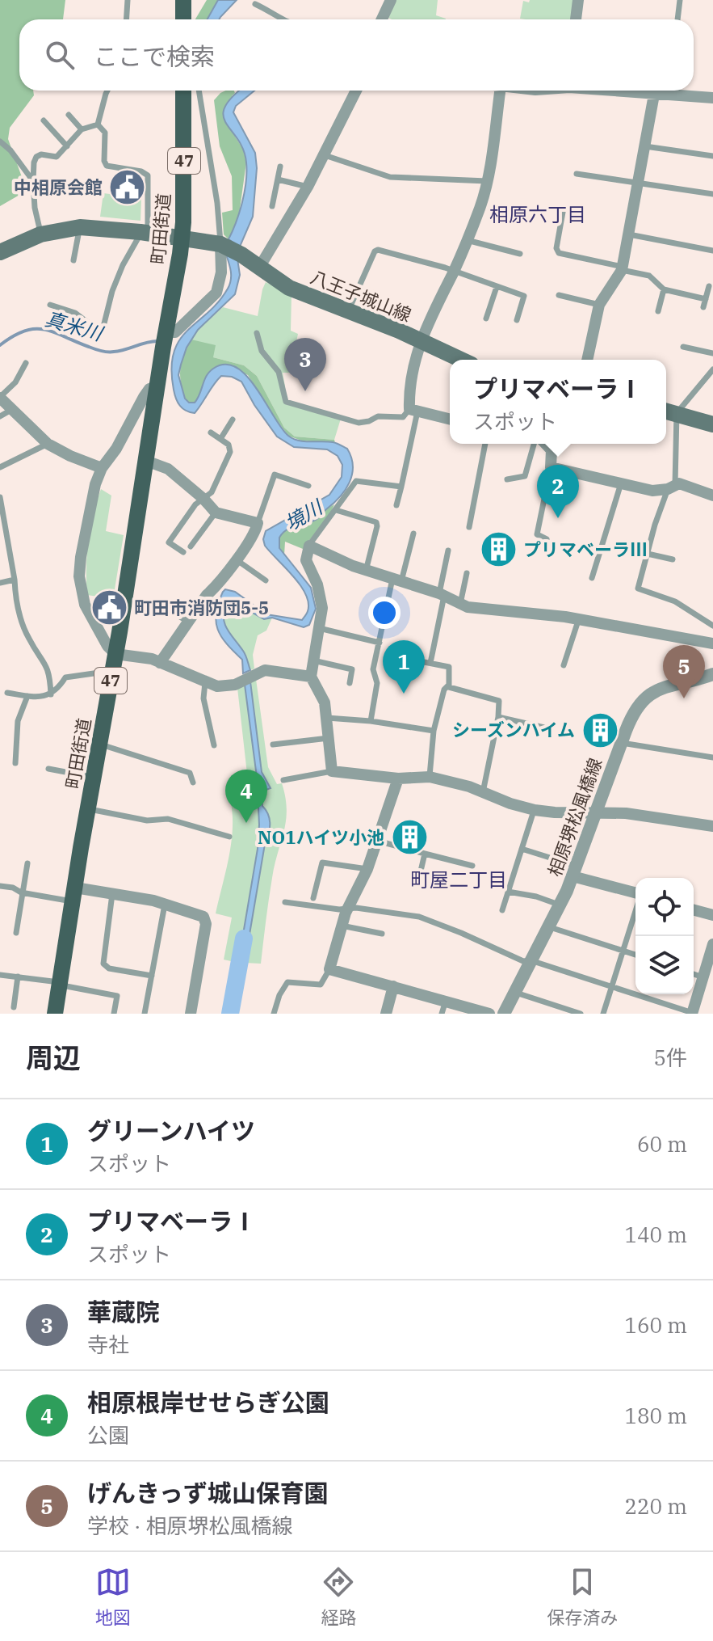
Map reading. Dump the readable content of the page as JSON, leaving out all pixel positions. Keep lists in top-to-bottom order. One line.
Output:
{"streets":{"main road":["47","町田街道","八王子城山線"],"street":["相原堺松風橋線"]},"districts":["相原六丁目","町屋二丁目"],"water":["真米川","境川"],"places":{"public building":["中相原会館","町田市消防団5-5"],"building":["プリマベーラⅢ","シーズンハイム","NO1ハイツ小池"]},"page":{"search":"ここで検索","pins":["3","2","1","5","4"],"popup":["プリマベーラⅠ","スポット"],"heading":["周辺","5件"],"list":[{"mark":"1","name":"グリーンハイツ","note":"スポット","value":"60 m"},{"mark":"2","name":"プリマベーラⅠ","note":"スポット","value":"140 m"},{"mark":"3","name":"華蔵院","note":"寺社","value":"160 m"},{"mark":"4","name":"相原根岸せせらぎ公園","note":"公園","value":"180 m"},{"mark":"5","name":"げんきっず城山保育園","note":"学校 · 相原堺松風橋線","value":"220 m"}],"nav":["地図","経路","保存済み"]}}
